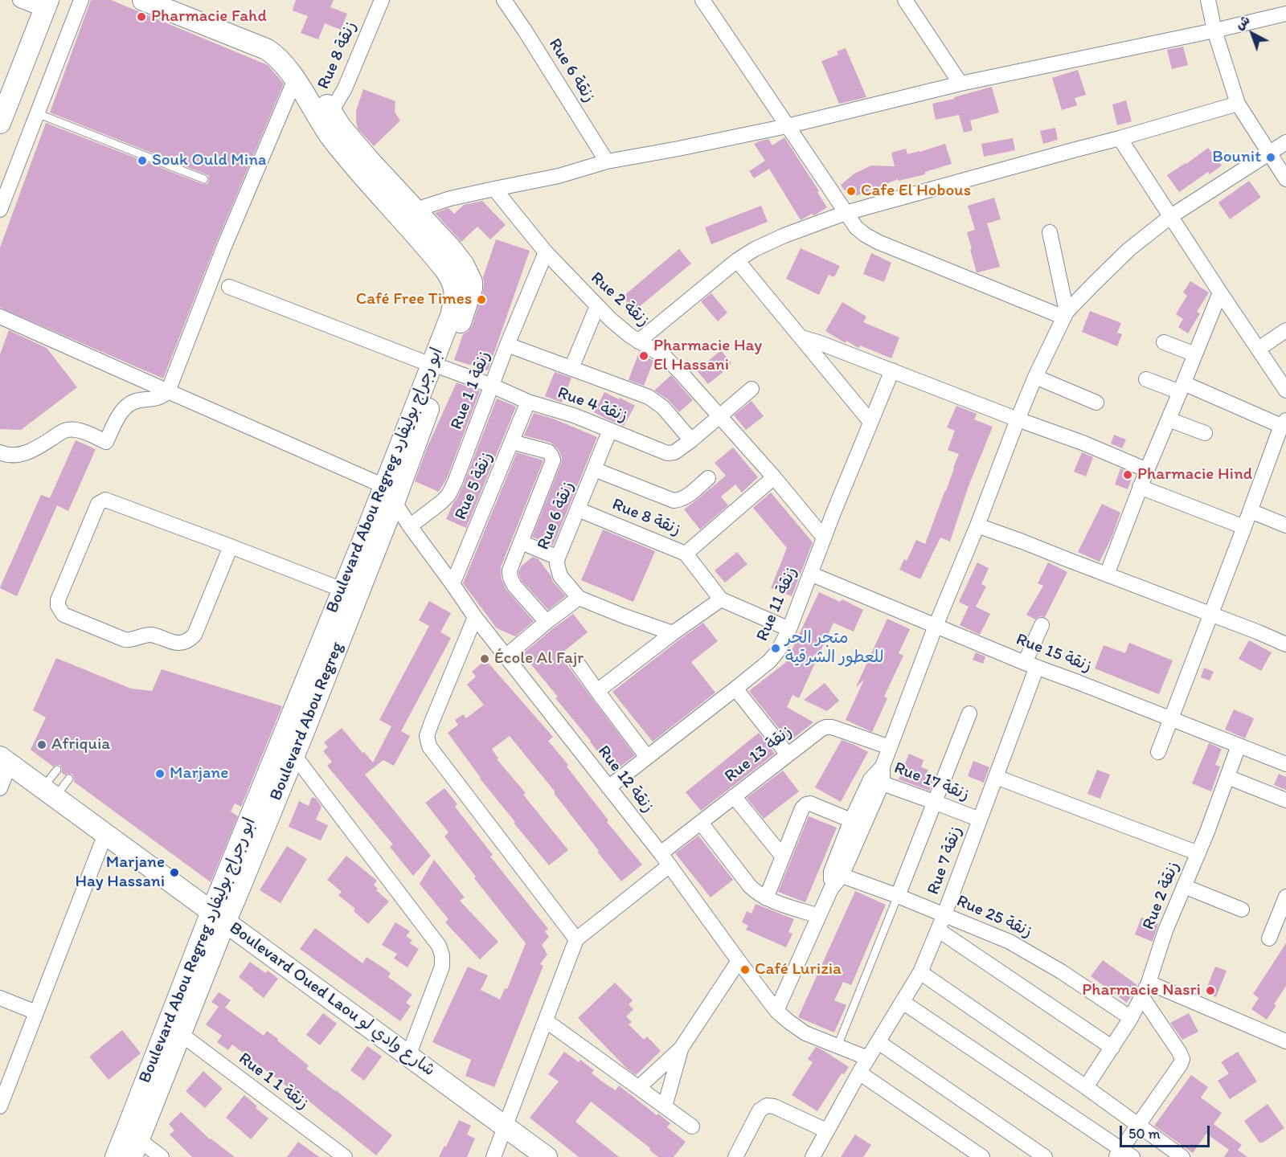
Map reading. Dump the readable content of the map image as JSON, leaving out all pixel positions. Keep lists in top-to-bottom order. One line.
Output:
{"streets":{"main road":["Boulevard Abou Regreg ابو رجراج بوليفارد","Boulevard Abou Regreg","Boulevard Oued Laou شارع وادي لو"],"street":["Rue 8 زنقة","Rue 6 زنقة","Rue 2 زنقة","Rue 1 زنقة 1","Rue 4 زنقة","Rue 5 زنقة","Rue 11 زنقة","Rue 15 زنقة","Rue 13 زنقة","Rue 12 زنقة","Rue 17 زنقة","Rue 7 زنقة","Rue 25 زنقة"]},"crossings":[["Rue 8 زنقة","Rue 6 زنقة"],["Rue 8 زنقة","Rue 11 زنقة"],["Rue 6 زنقة","Rue 4 زنقة"],["Rue 2 زنقة","Rue 1 زنقة 1"],["Rue 2 زنقة","Rue 4 زنقة"],["Rue 2 زنقة","Rue 11 زنقة"],["Rue 2 زنقة","Rue 15 زنقة"],["Rue 2 زنقة","Rue 25 زنقة"],["Rue 1 زنقة 1","Rue 4 زنقة"],["Rue 1 زنقة 1","Boulevard Abou Regreg"],["Rue 1 زنقة 1","Rue 12 زنقة"],["Rue 4 زنقة","Rue 5 زنقة"],["Rue 4 زنقة","Boulevard Abou Regreg"],["Boulevard Abou Regreg ابو رجراج بوليفارد","Boulevard Abou Regreg"],["Boulevard Abou Regreg ابو رجراج بوليفارد","Rue 12 زنقة"],["Boulevard Abou Regreg ابو رجراج بوليفارد","Boulevard Oued Laou شارع وادي لو"],["Rue 5 زنقة","Rue 12 زنقة"],["Rue 11 زنقة","Rue 15 زنقة"],["Rue 11 زنقة","Rue 12 زنقة"],["Rue 15 زنقة","Rue 7 زنقة"],["Boulevard Abou Regreg","Rue 12 زنقة"],["Boulevard Abou Regreg","Boulevard Oued Laou شارع وادي لو"],["Rue 13 زنقة","Rue 12 زنقة"],["Rue 12 زنقة","Rue 7 زنقة"],["Rue 17 زنقة","Rue 7 زنقة"],["Rue 7 زنقة","Rue 25 زنقة"]],"places":["Pharmacie Fahd","Bounit","Souk Ould Mina","Cafe El Hobous","Café Free Times","Pharmacie Hay El Hassani","Pharmacie Hind","متجر الحر للعطور الشرقية","École Al Fajr","Afriquia","Marjane","Marjane Hay Hassani","Café Lurizia","Pharmacie Nasri"],"scale_bar":"50 m","north":"top left"}
